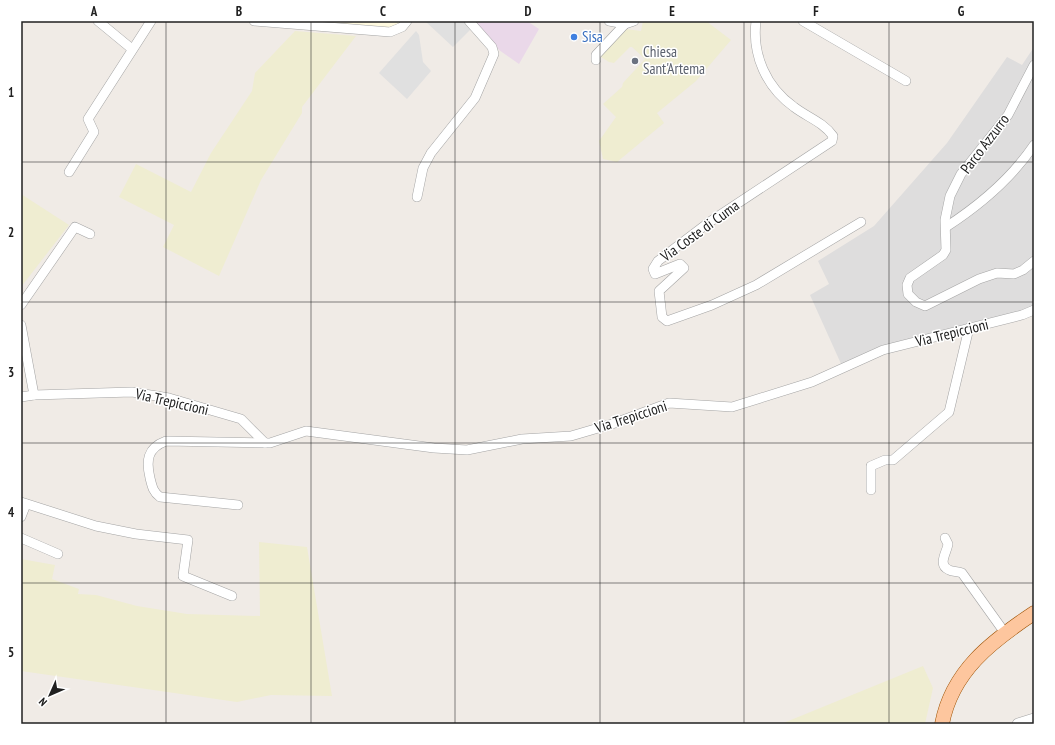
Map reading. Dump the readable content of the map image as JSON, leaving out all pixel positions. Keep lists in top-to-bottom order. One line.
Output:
{"streets":{"street":["Parco Azzurro","Via Coste di Cuma","Via Trepiccioni"]},"places":["Sisa","Chiesa Sant'Artema"],"north":"bottom left","grid":{"columns":["A","B","C","D","E","F","G"],"rows":["1","2","3","4","5"]}}
